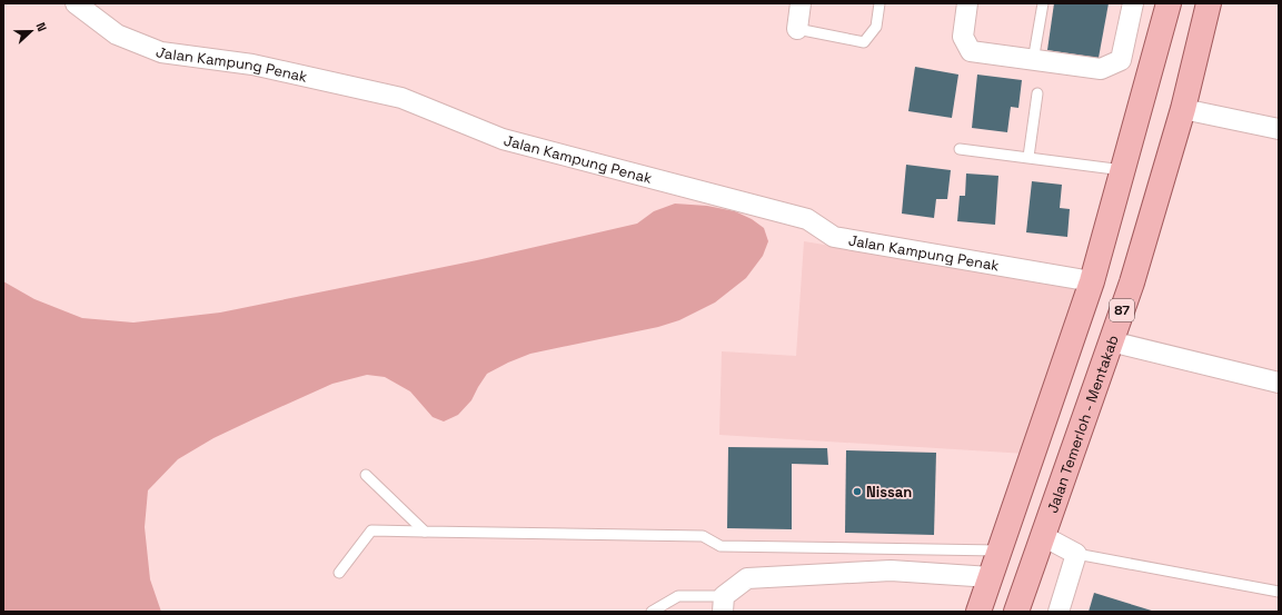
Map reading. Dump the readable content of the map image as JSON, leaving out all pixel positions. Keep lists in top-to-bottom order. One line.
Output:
{"streets":{"main road":["87","Jalan Temerloh - Mentakab"],"street":["Jalan Kampung Penak"]},"places":["Nissan"],"north":"right"}
